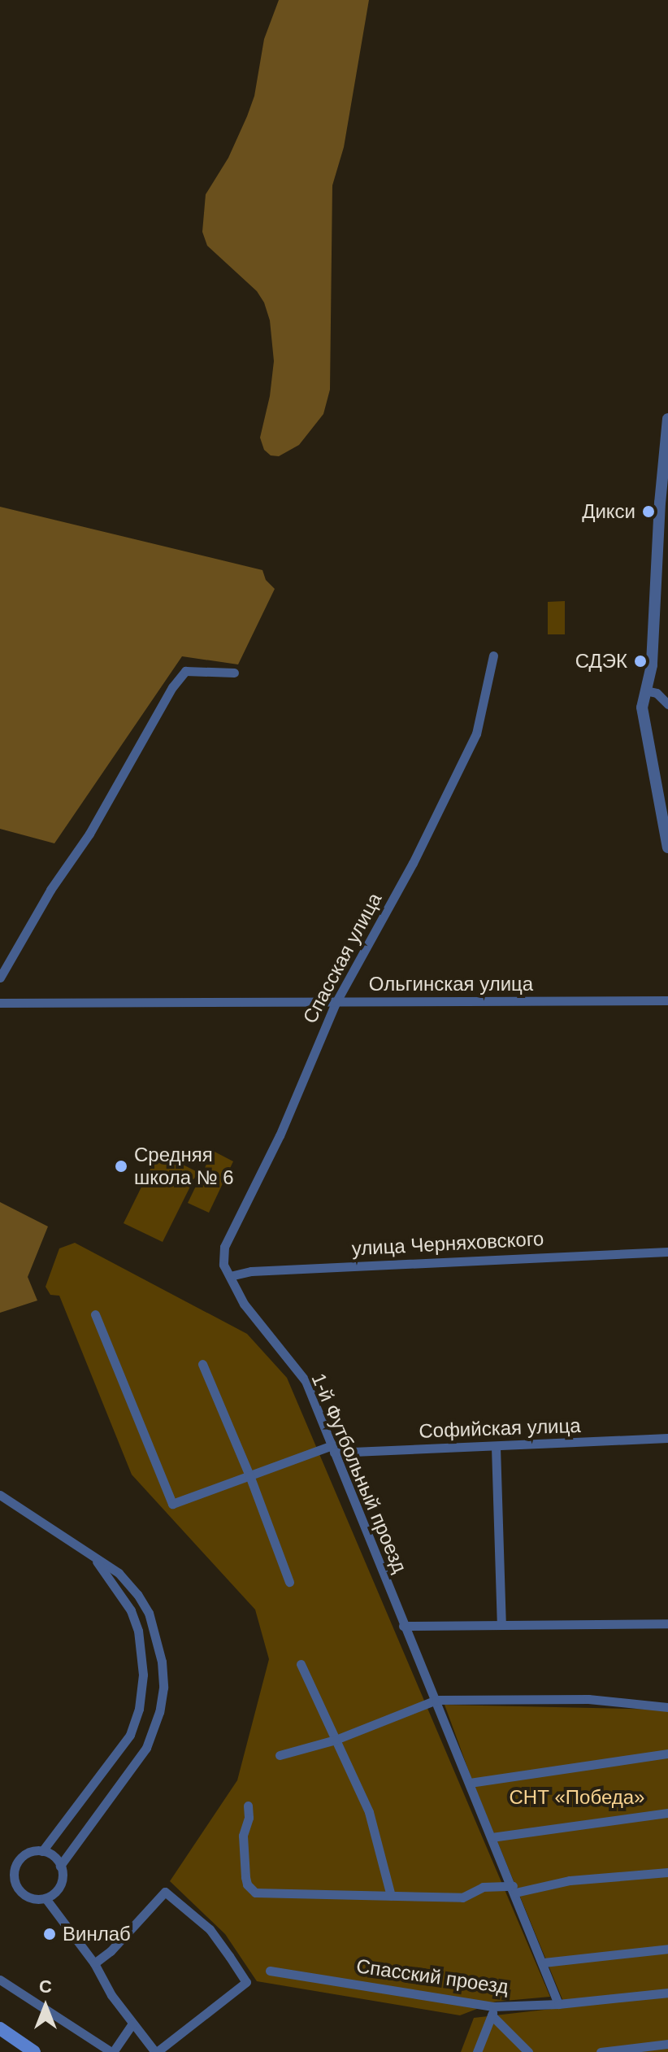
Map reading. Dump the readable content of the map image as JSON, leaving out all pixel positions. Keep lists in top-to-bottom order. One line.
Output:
{"streets":{"street":["Спасская улица","Ольгинская улица","улица Черняховского","Софийская улица","1-й Футбольный проезд","Спасский проезд"]},"crossings":[["Спасская улица","Ольгинская улица"],["Спасская улица","улица Черняховского"],["Спасская улица","1-й Футбольный проезд"],["улица Черняховского","1-й Футбольный проезд"],["Софийская улица","1-й Футбольный проезд"],["1-й Футбольный проезд","Спасский проезд"]],"parks":["СНТ «Победа»"],"places":["Дикси","СДЭК","Средняя школа № 6","Винлаб"],"north":"top"}
